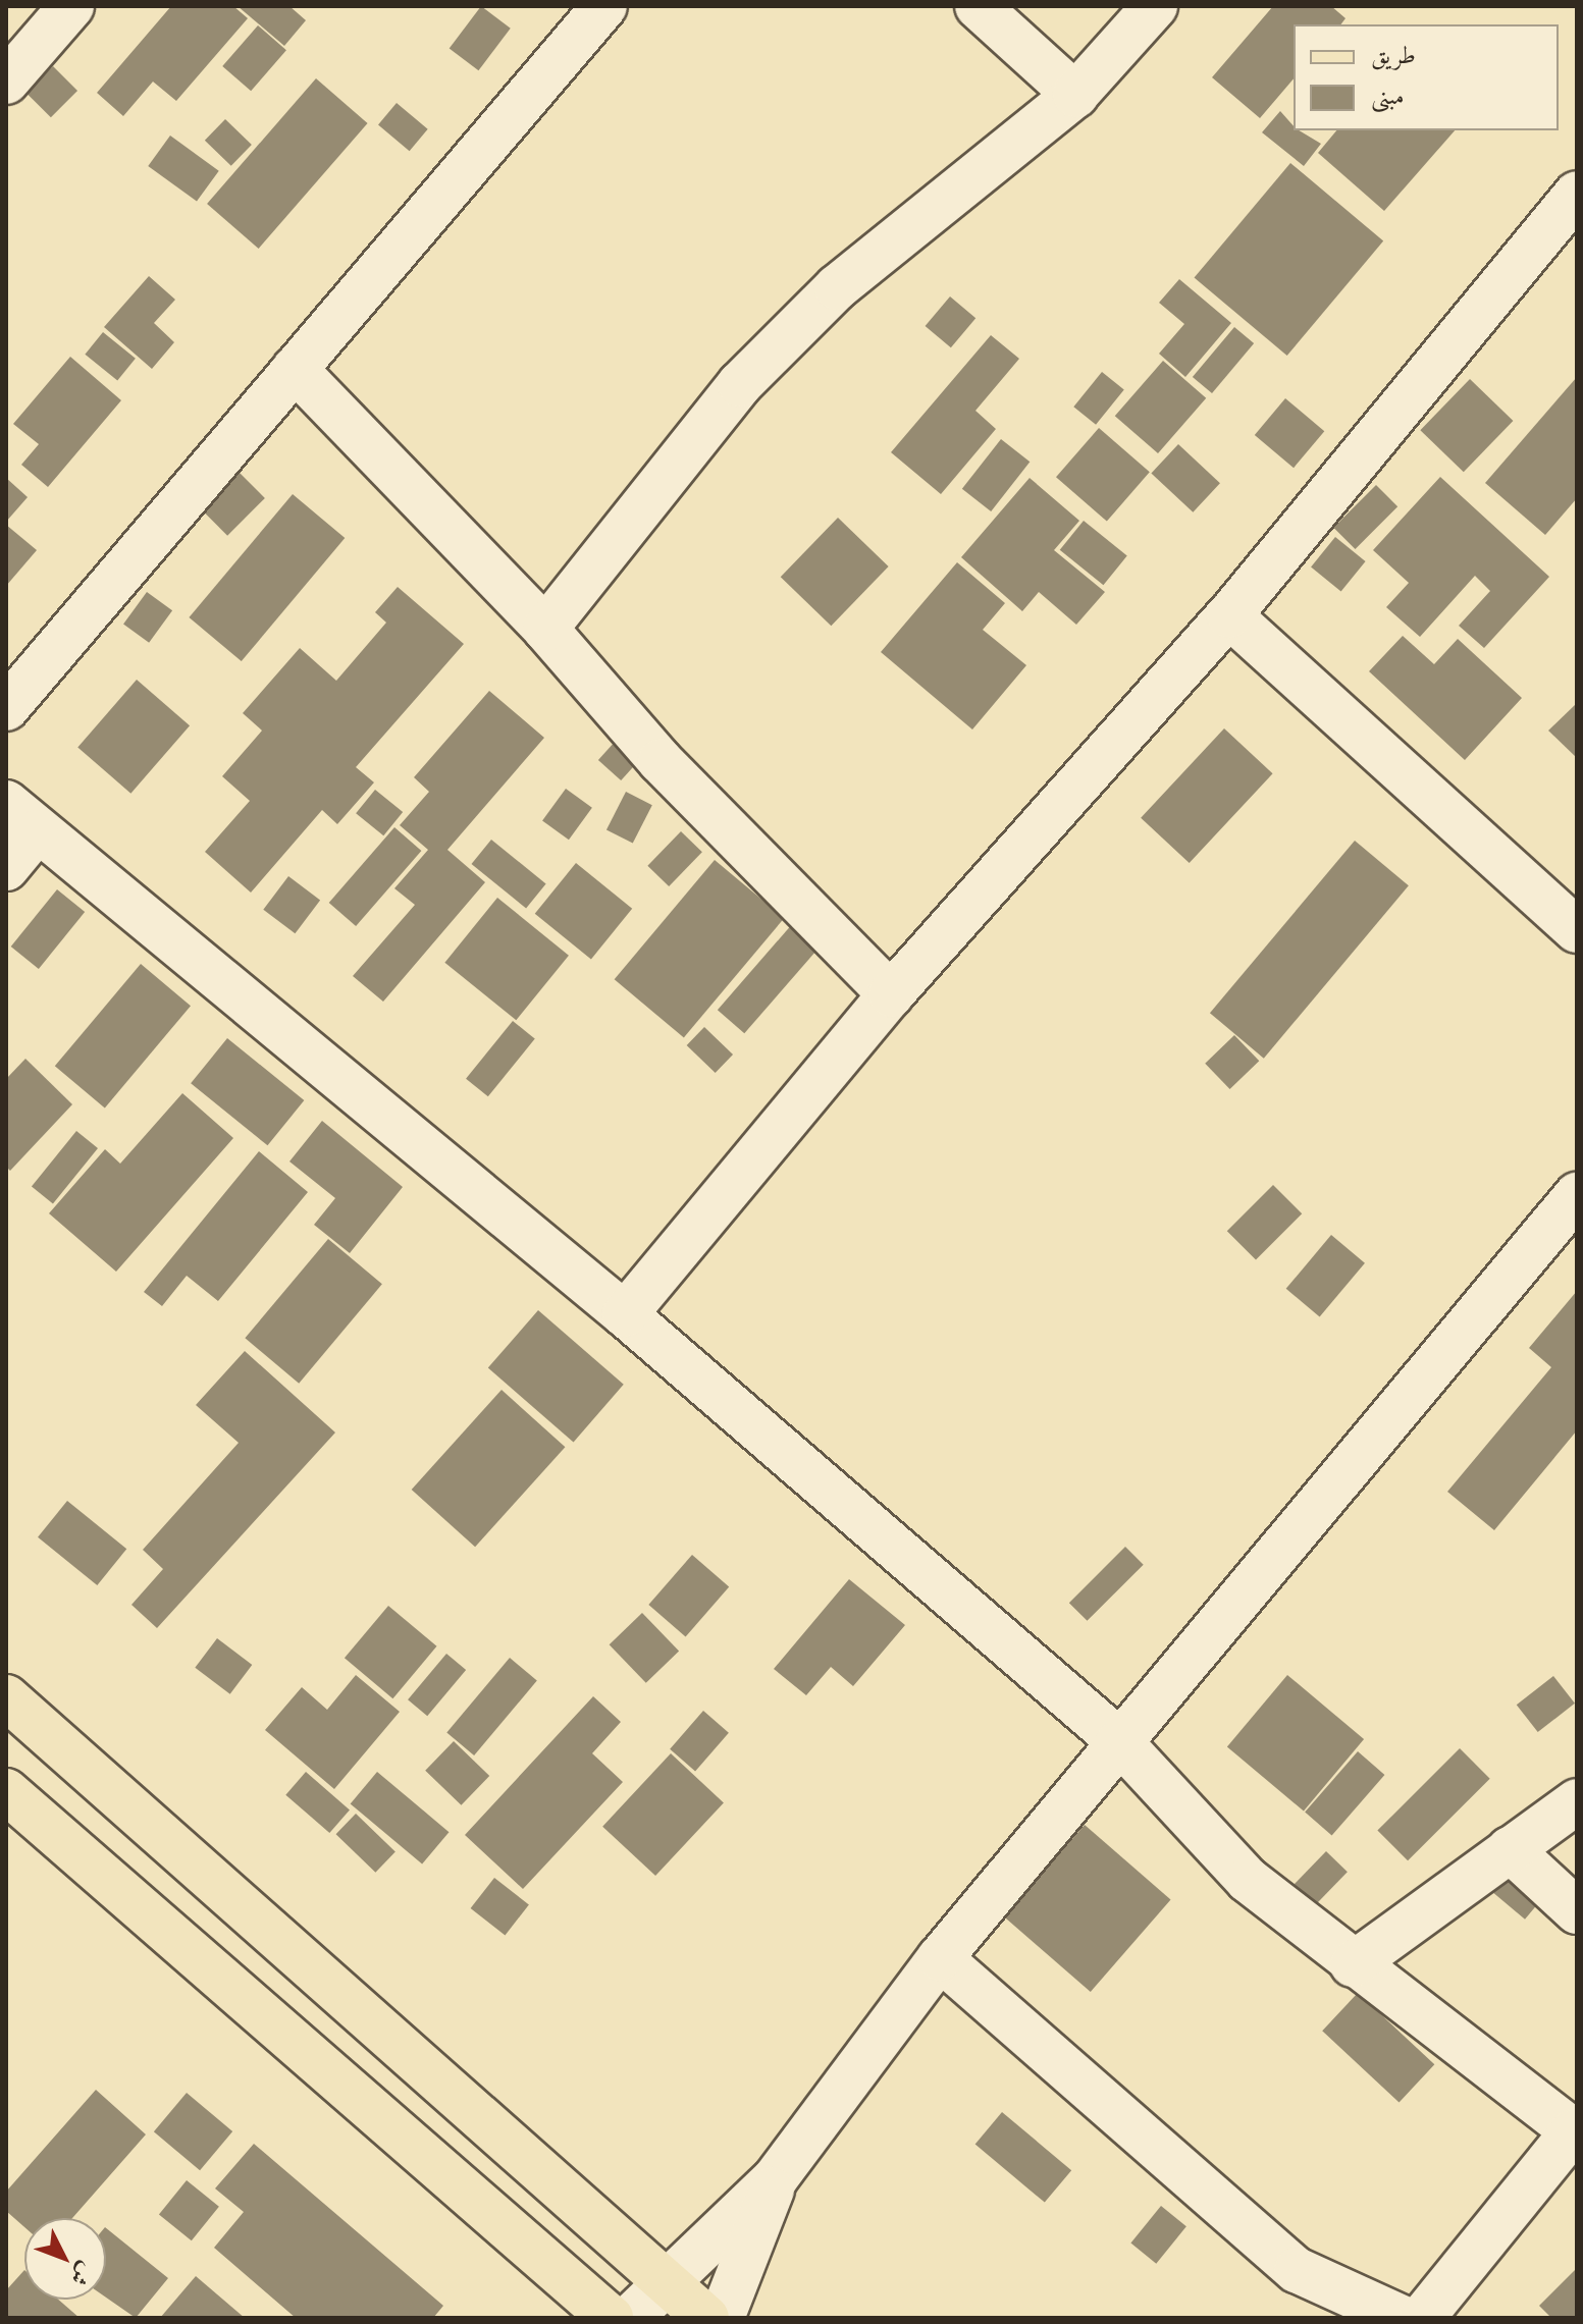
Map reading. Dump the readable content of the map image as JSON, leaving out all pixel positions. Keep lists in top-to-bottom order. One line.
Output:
{"legend":["طريق","مبنى"],"north":"bottom right"}
